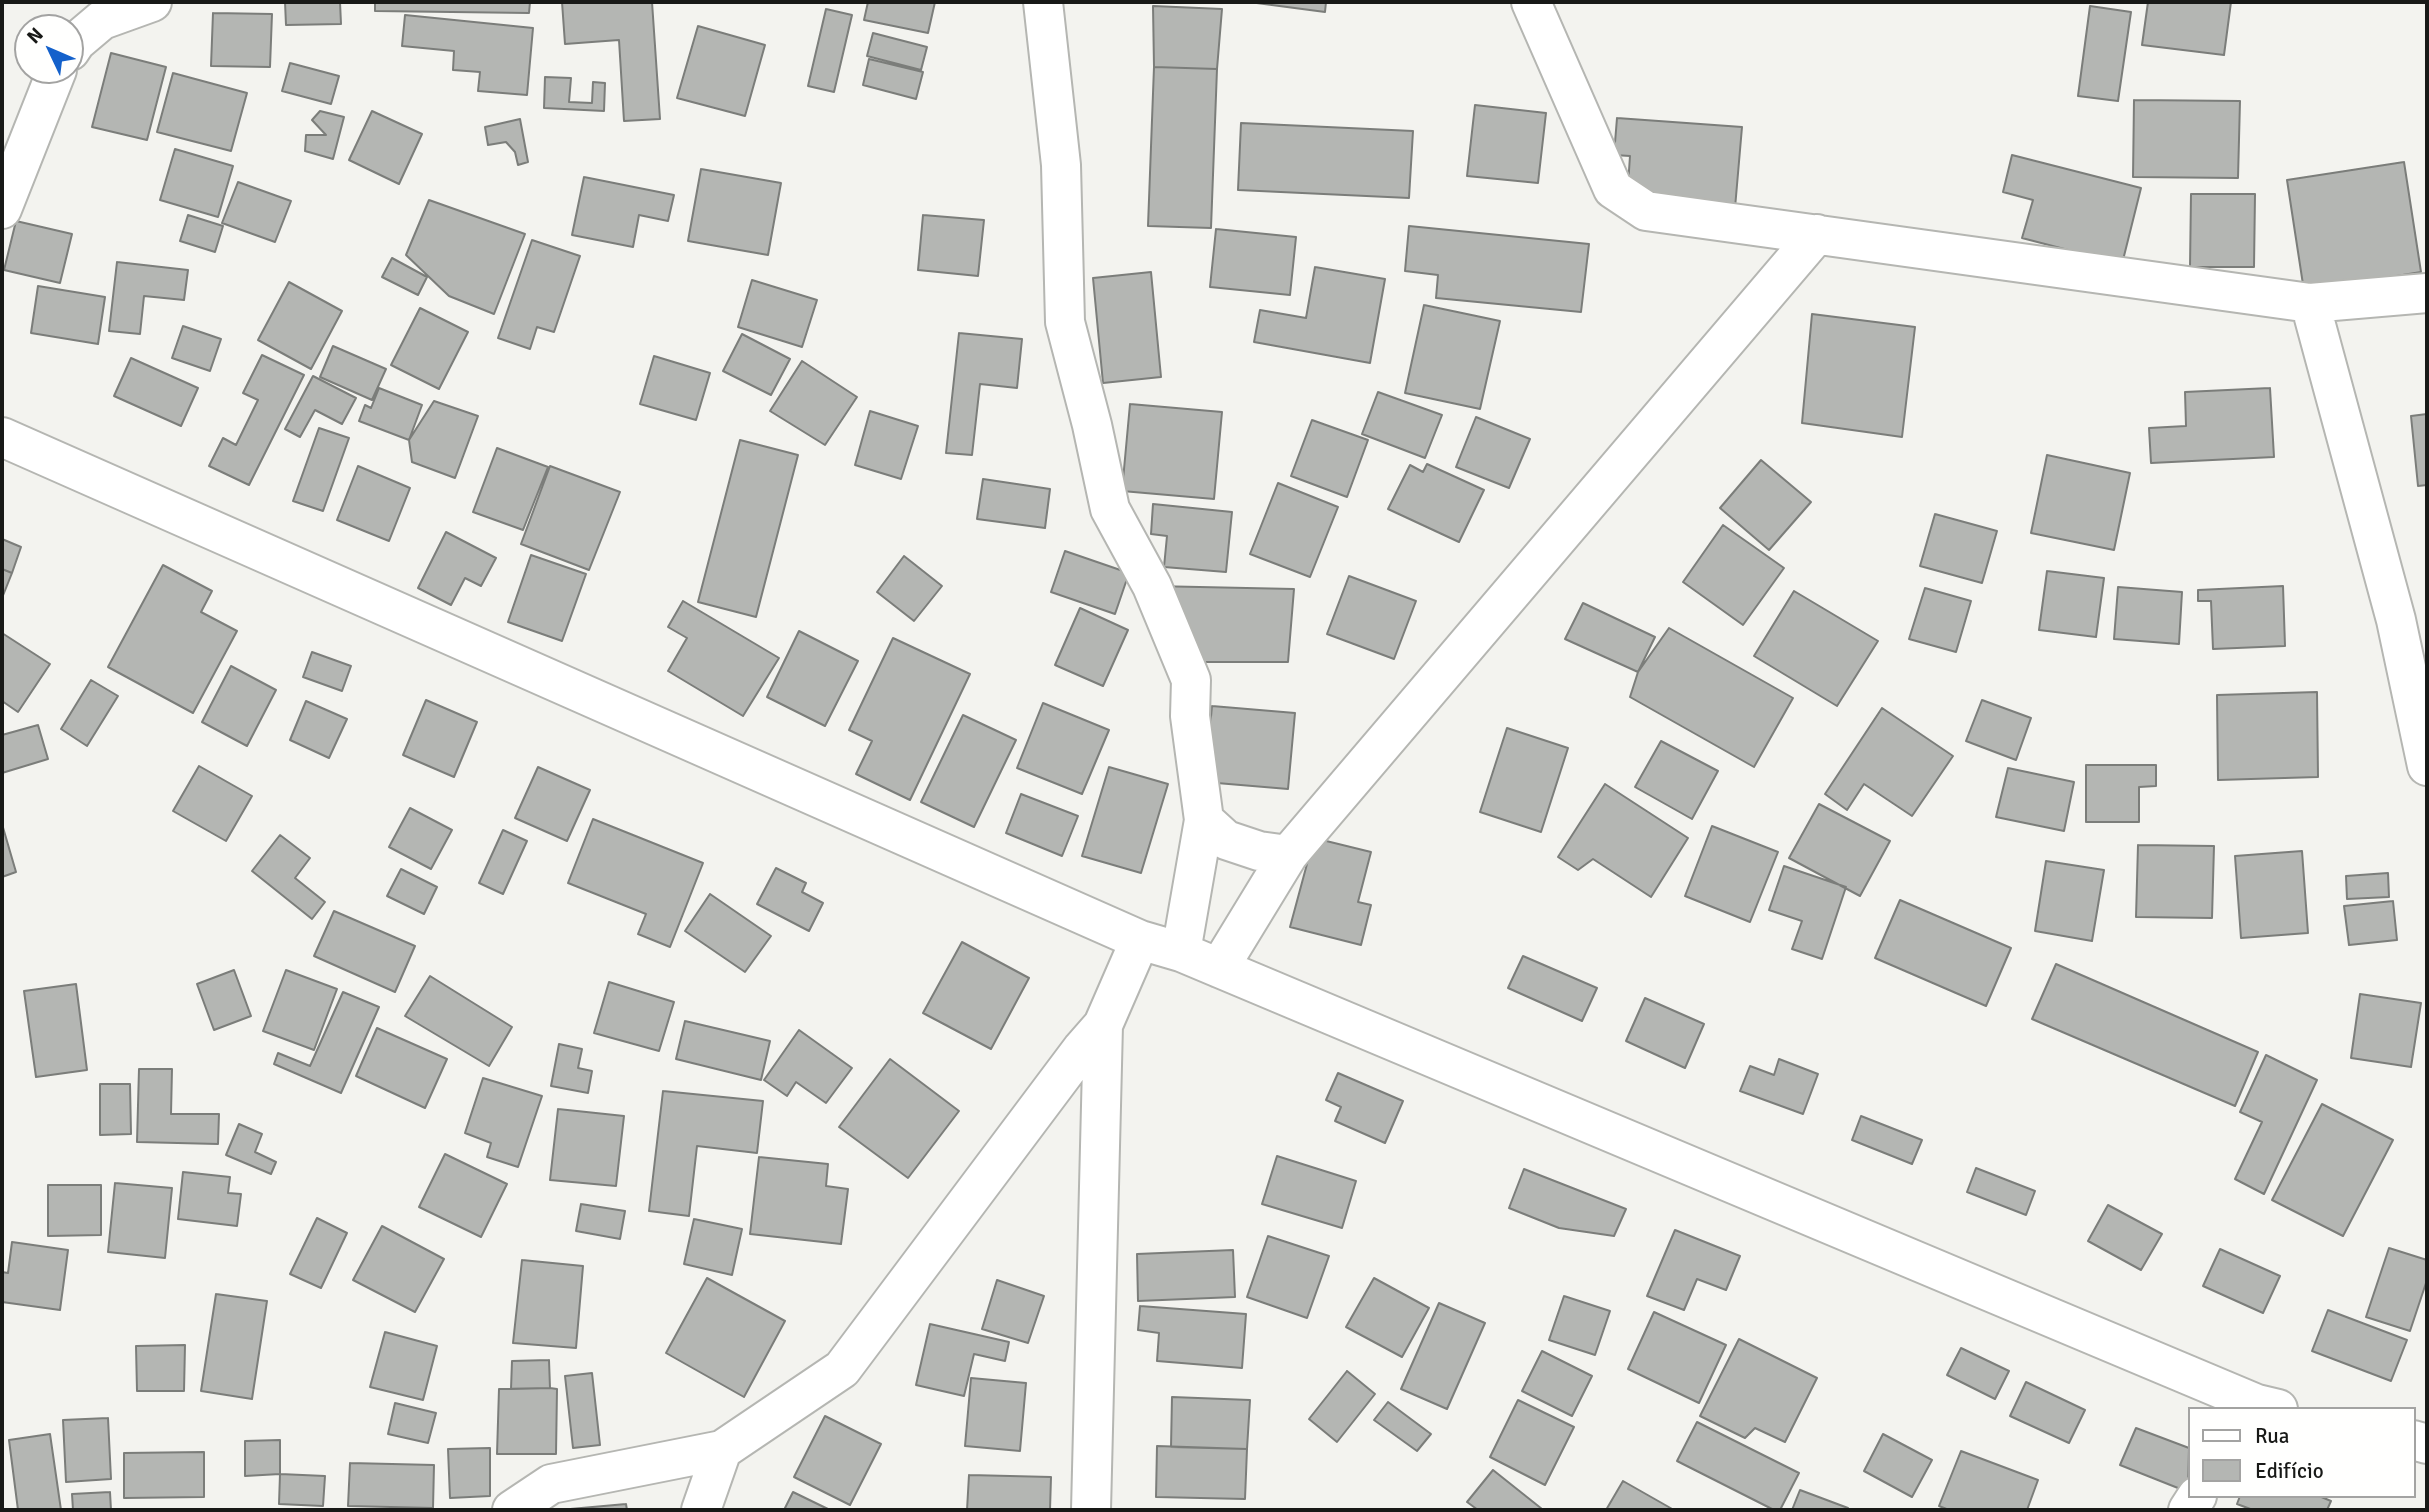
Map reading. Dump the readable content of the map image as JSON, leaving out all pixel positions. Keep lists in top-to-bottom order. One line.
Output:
{"legend":["Rua","Edifício"],"north":"top left"}
